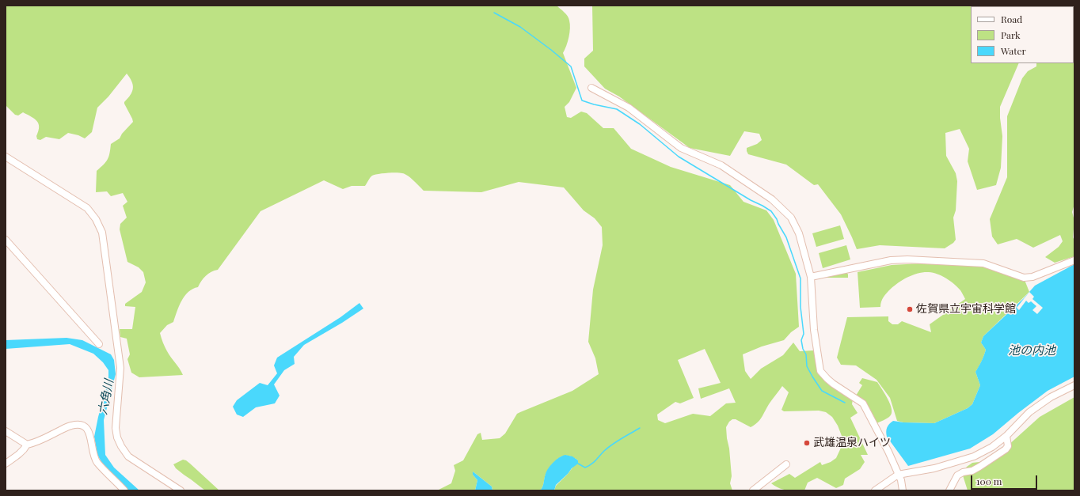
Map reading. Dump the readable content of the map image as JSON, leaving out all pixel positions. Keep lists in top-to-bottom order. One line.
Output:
{"water":["池の内池","六角川"],"places":["佐賀県立宇宙科学館","武雄温泉ハイツ"],"legend":["Road","Park","Water"],"scale_bar":"100 m"}
